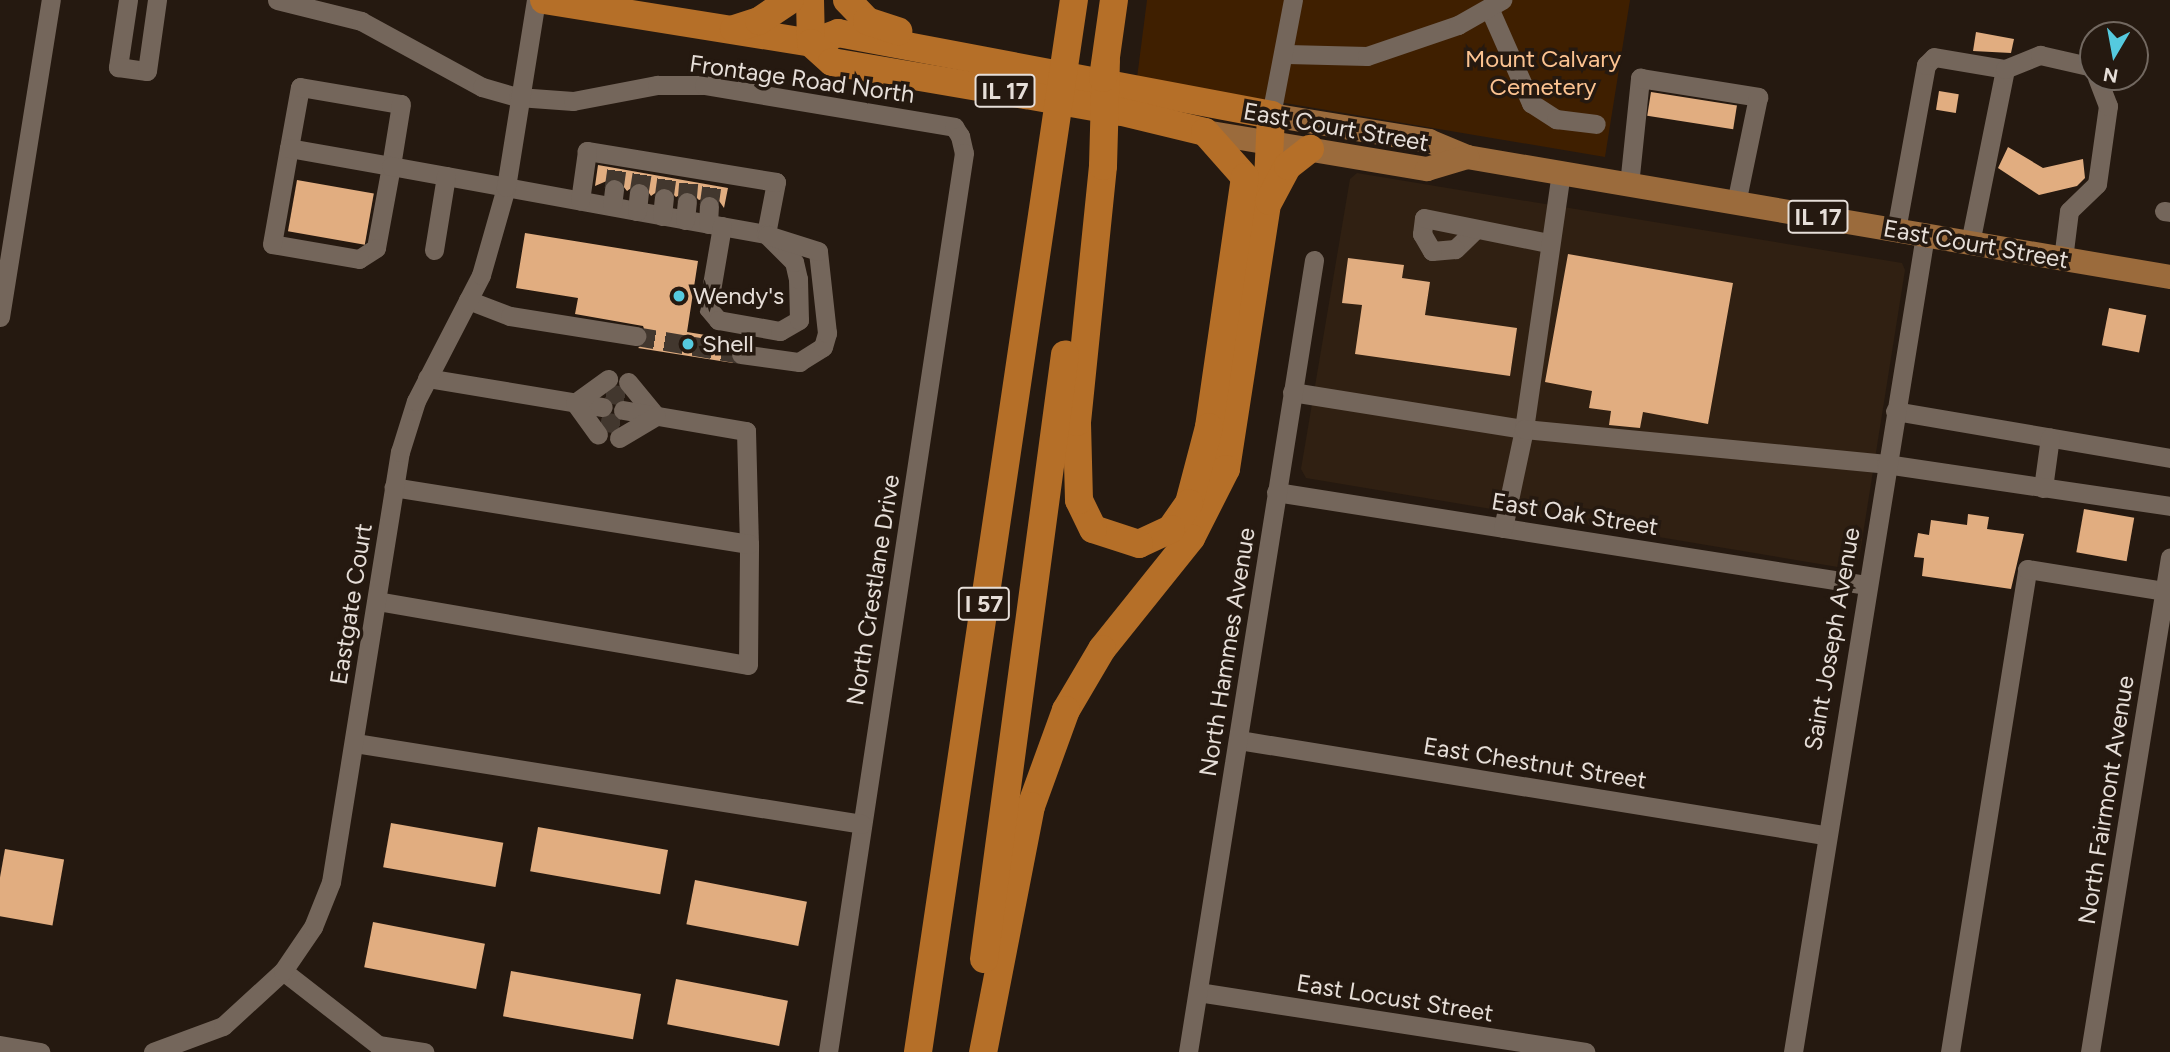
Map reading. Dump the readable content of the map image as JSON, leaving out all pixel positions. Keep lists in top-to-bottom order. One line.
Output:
{"streets":{"highway":["IL 17","East Court Street","I 57"],"street":["Frontage Road North","East Oak Street","North Crestlane Drive","Eastgate Court","Saint Joseph Avenue","North Hammes Avenue","East Chestnut Street","North Fairmont Avenue","East Locust Street"]},"crossings":[["Frontage Road North","North Crestlane Drive"],["Frontage Road North","Eastgate Court"],["IL 17","East Court Street"],["East Court Street","Saint Joseph Avenue"],["East Oak Street","Saint Joseph Avenue"],["East Oak Street","North Hammes Avenue"],["Saint Joseph Avenue","East Chestnut Street"],["North Hammes Avenue","East Chestnut Street"],["North Hammes Avenue","East Locust Street"]],"parks":["Mount Calvary Cemetery"],"places":["Wendy's","Shell"],"north":"bottom"}
